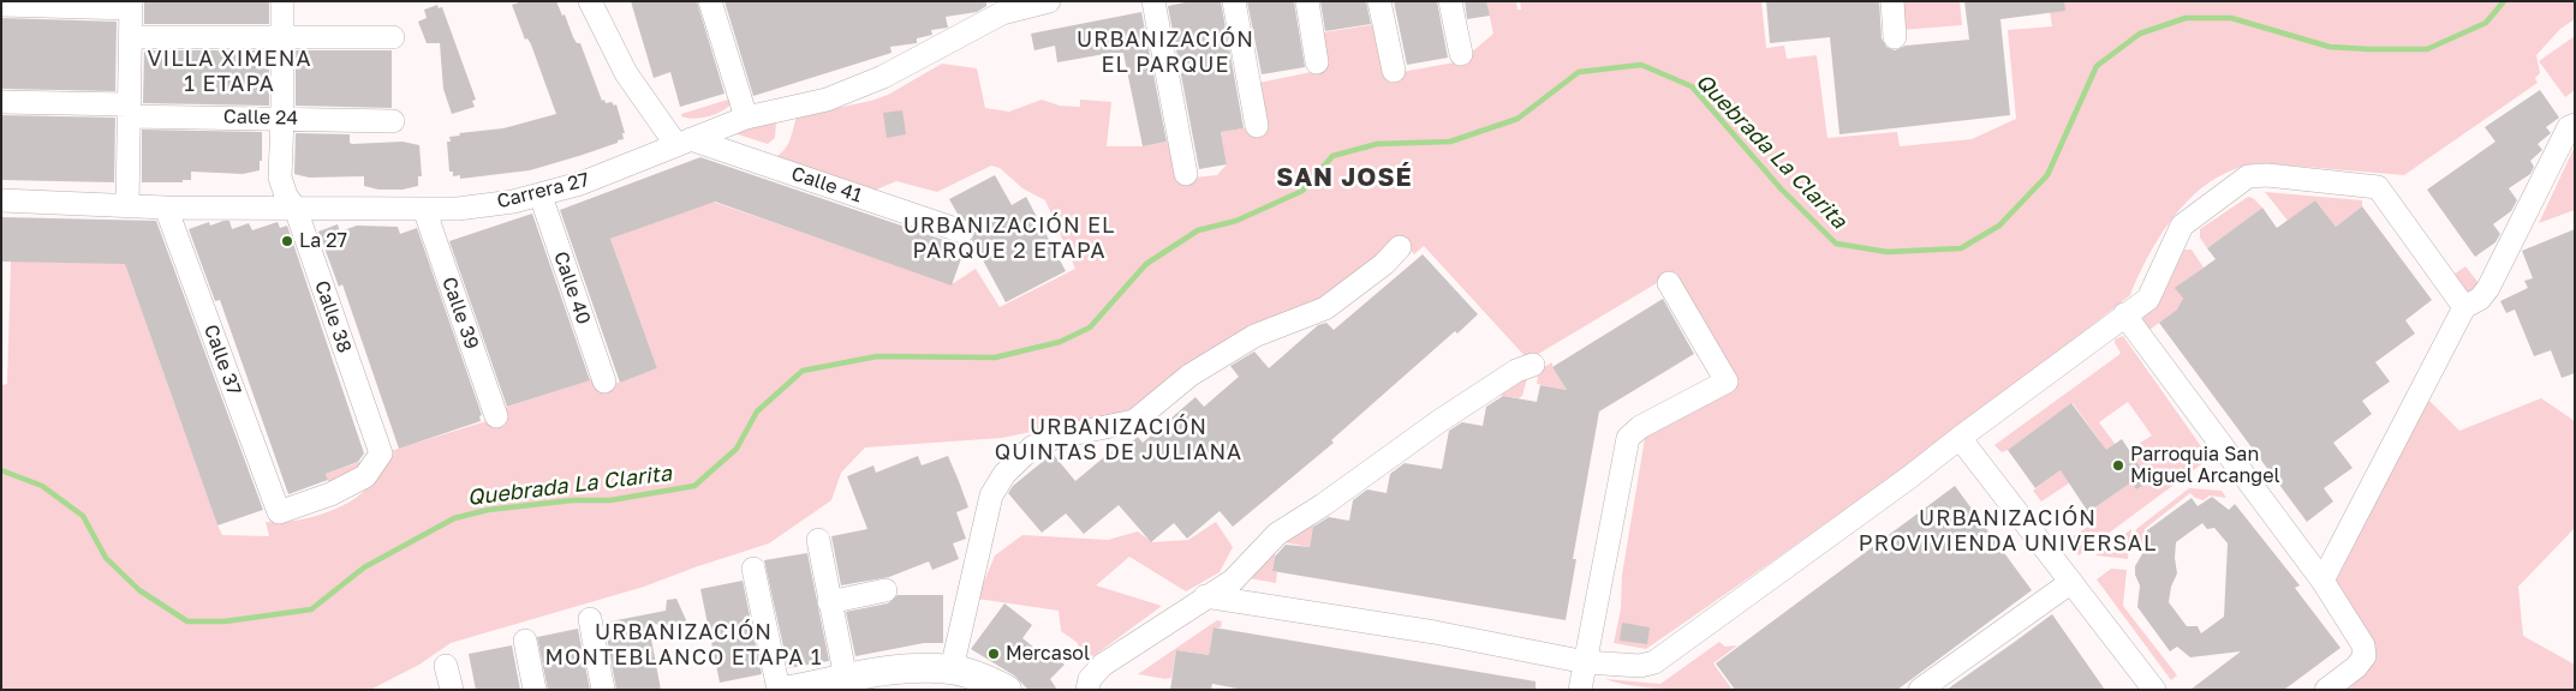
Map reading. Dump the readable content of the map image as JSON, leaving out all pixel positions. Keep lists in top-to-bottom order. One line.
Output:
{"streets":{"street":["Calle 24","Calle 41","Carrera 27","Calle 40","Calle 39","Calle 38","Calle 37"]},"crossings":[["Calle 24","Calle 38"],["Calle 41","Carrera 27"],["Carrera 27","Calle 40"],["Carrera 27","Calle 39"],["Carrera 27","Calle 38"],["Carrera 27","Calle 37"],["Calle 38","Calle 37"]],"districts":["URBANIZACIÓN EL PARQUE","VILLA XIMENA 1 ETAPA","SAN JOSÉ","URBANIZACIÓN EL PARQUE 2 ETAPA","URBANIZACIÓN QUINTAS DE JULIANA","URBANIZACIÓN PROVIVIENDA UNIVERSAL","URBANIZACIÓN MONTEBLANCO ETAPA 1"],"water":["Quebrada La Clarita"],"places":["La 27","Parroquia San Miguel Arcangel","Mercasol"]}
